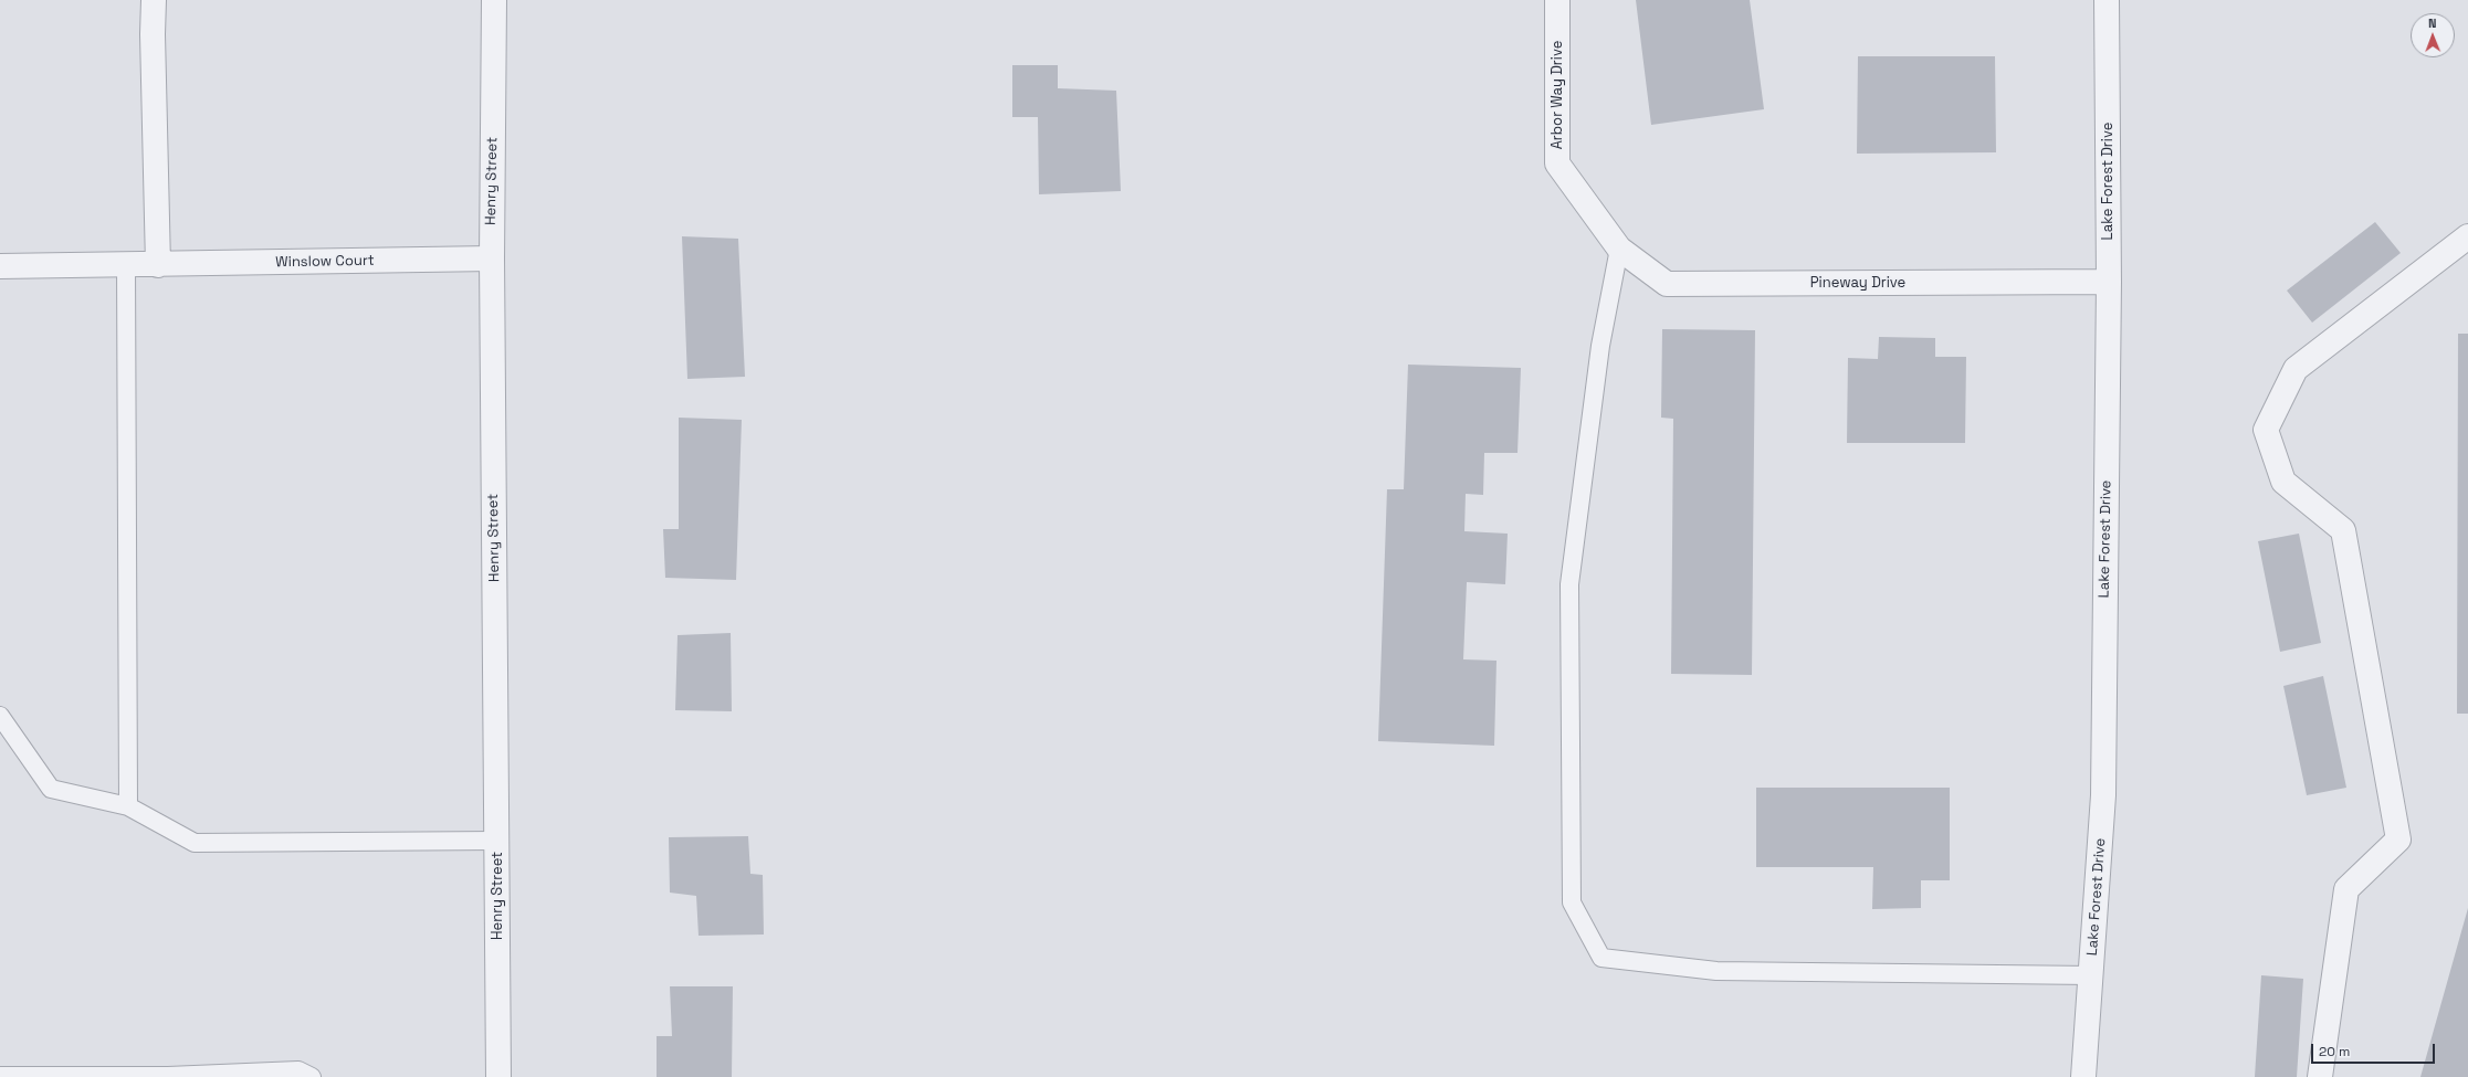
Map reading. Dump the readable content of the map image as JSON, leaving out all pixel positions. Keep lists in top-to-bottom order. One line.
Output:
{"streets":{"street":["Arbor Way Drive","Henry Street","Lake Forest Drive","Winslow Court","Pineway Drive"]},"crossings":[["Arbor Way Drive","Pineway Drive"],["Henry Street","Winslow Court"],["Lake Forest Drive","Pineway Drive"]],"scale_bar":"20 m","north":"top"}
